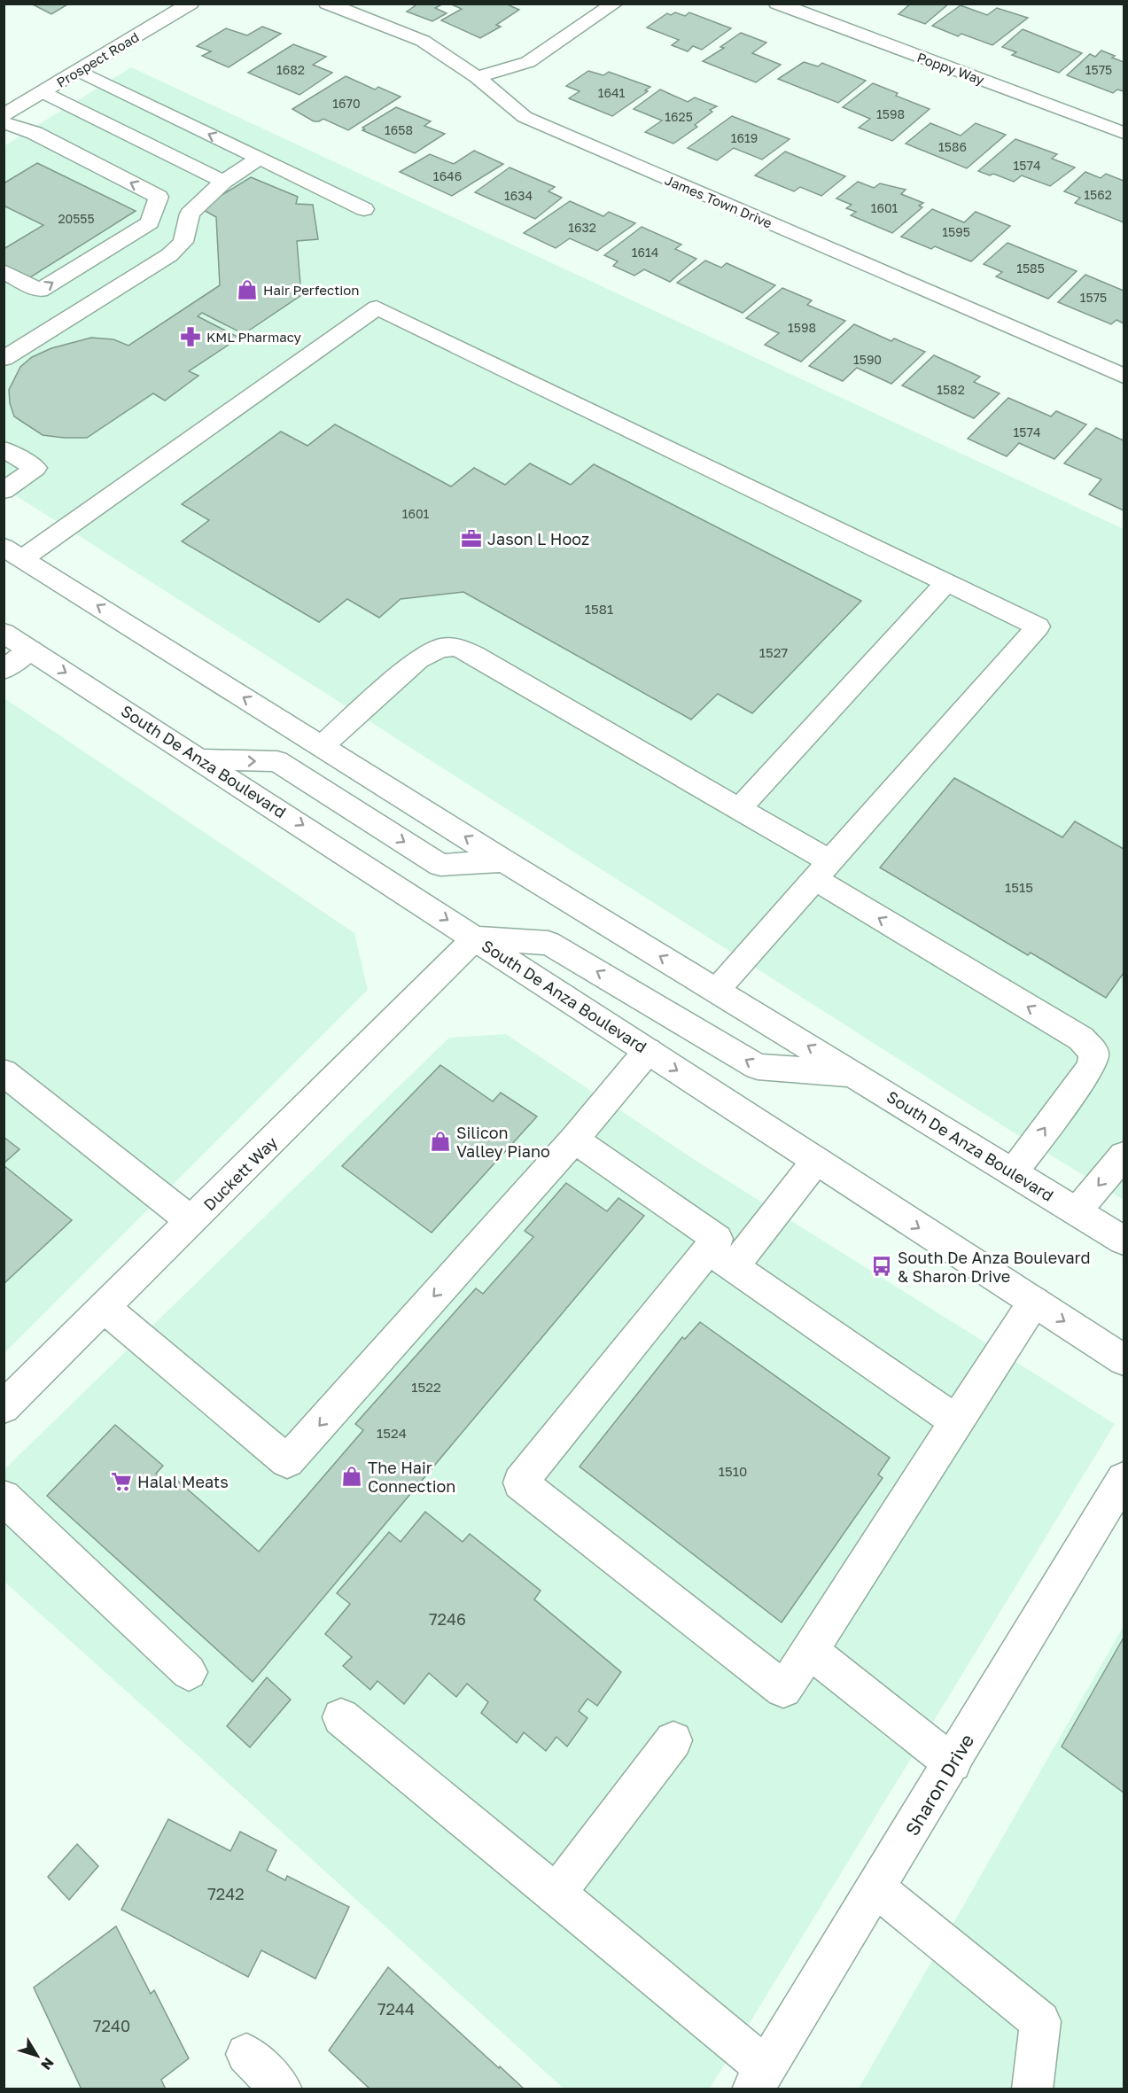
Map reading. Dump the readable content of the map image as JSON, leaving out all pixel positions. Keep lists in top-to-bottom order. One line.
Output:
{"streets":{"main road":["Prospect Road","Poppy Way","James Town Drive","South De Anza Boulevard","Duckett Way","Sharon Drive"]},"crossings":[["South De Anza Boulevard","Duckett Way"]],"places":{"shop":["Hair Perfection","Silicon Valley Piano","The Hair Connection"],"pharmacy":["KML Pharmacy"],"office":["Jason L Hooz"],"bus stop":["South De Anza Boulevard & Sharon Drive"],"supermarket":["Halal Meats"]},"house_numbers":["1682","1575","1641","1670","1598","1625","1658","1619","1586","1574","1646","1562","1634","1601","20555","1632","1595","1614","1585","1575","1598","1590","1582","1574","1601","1581","1527","1515","1522","1524","1510","7246","7242","7244","7240"],"north":"bottom right"}
